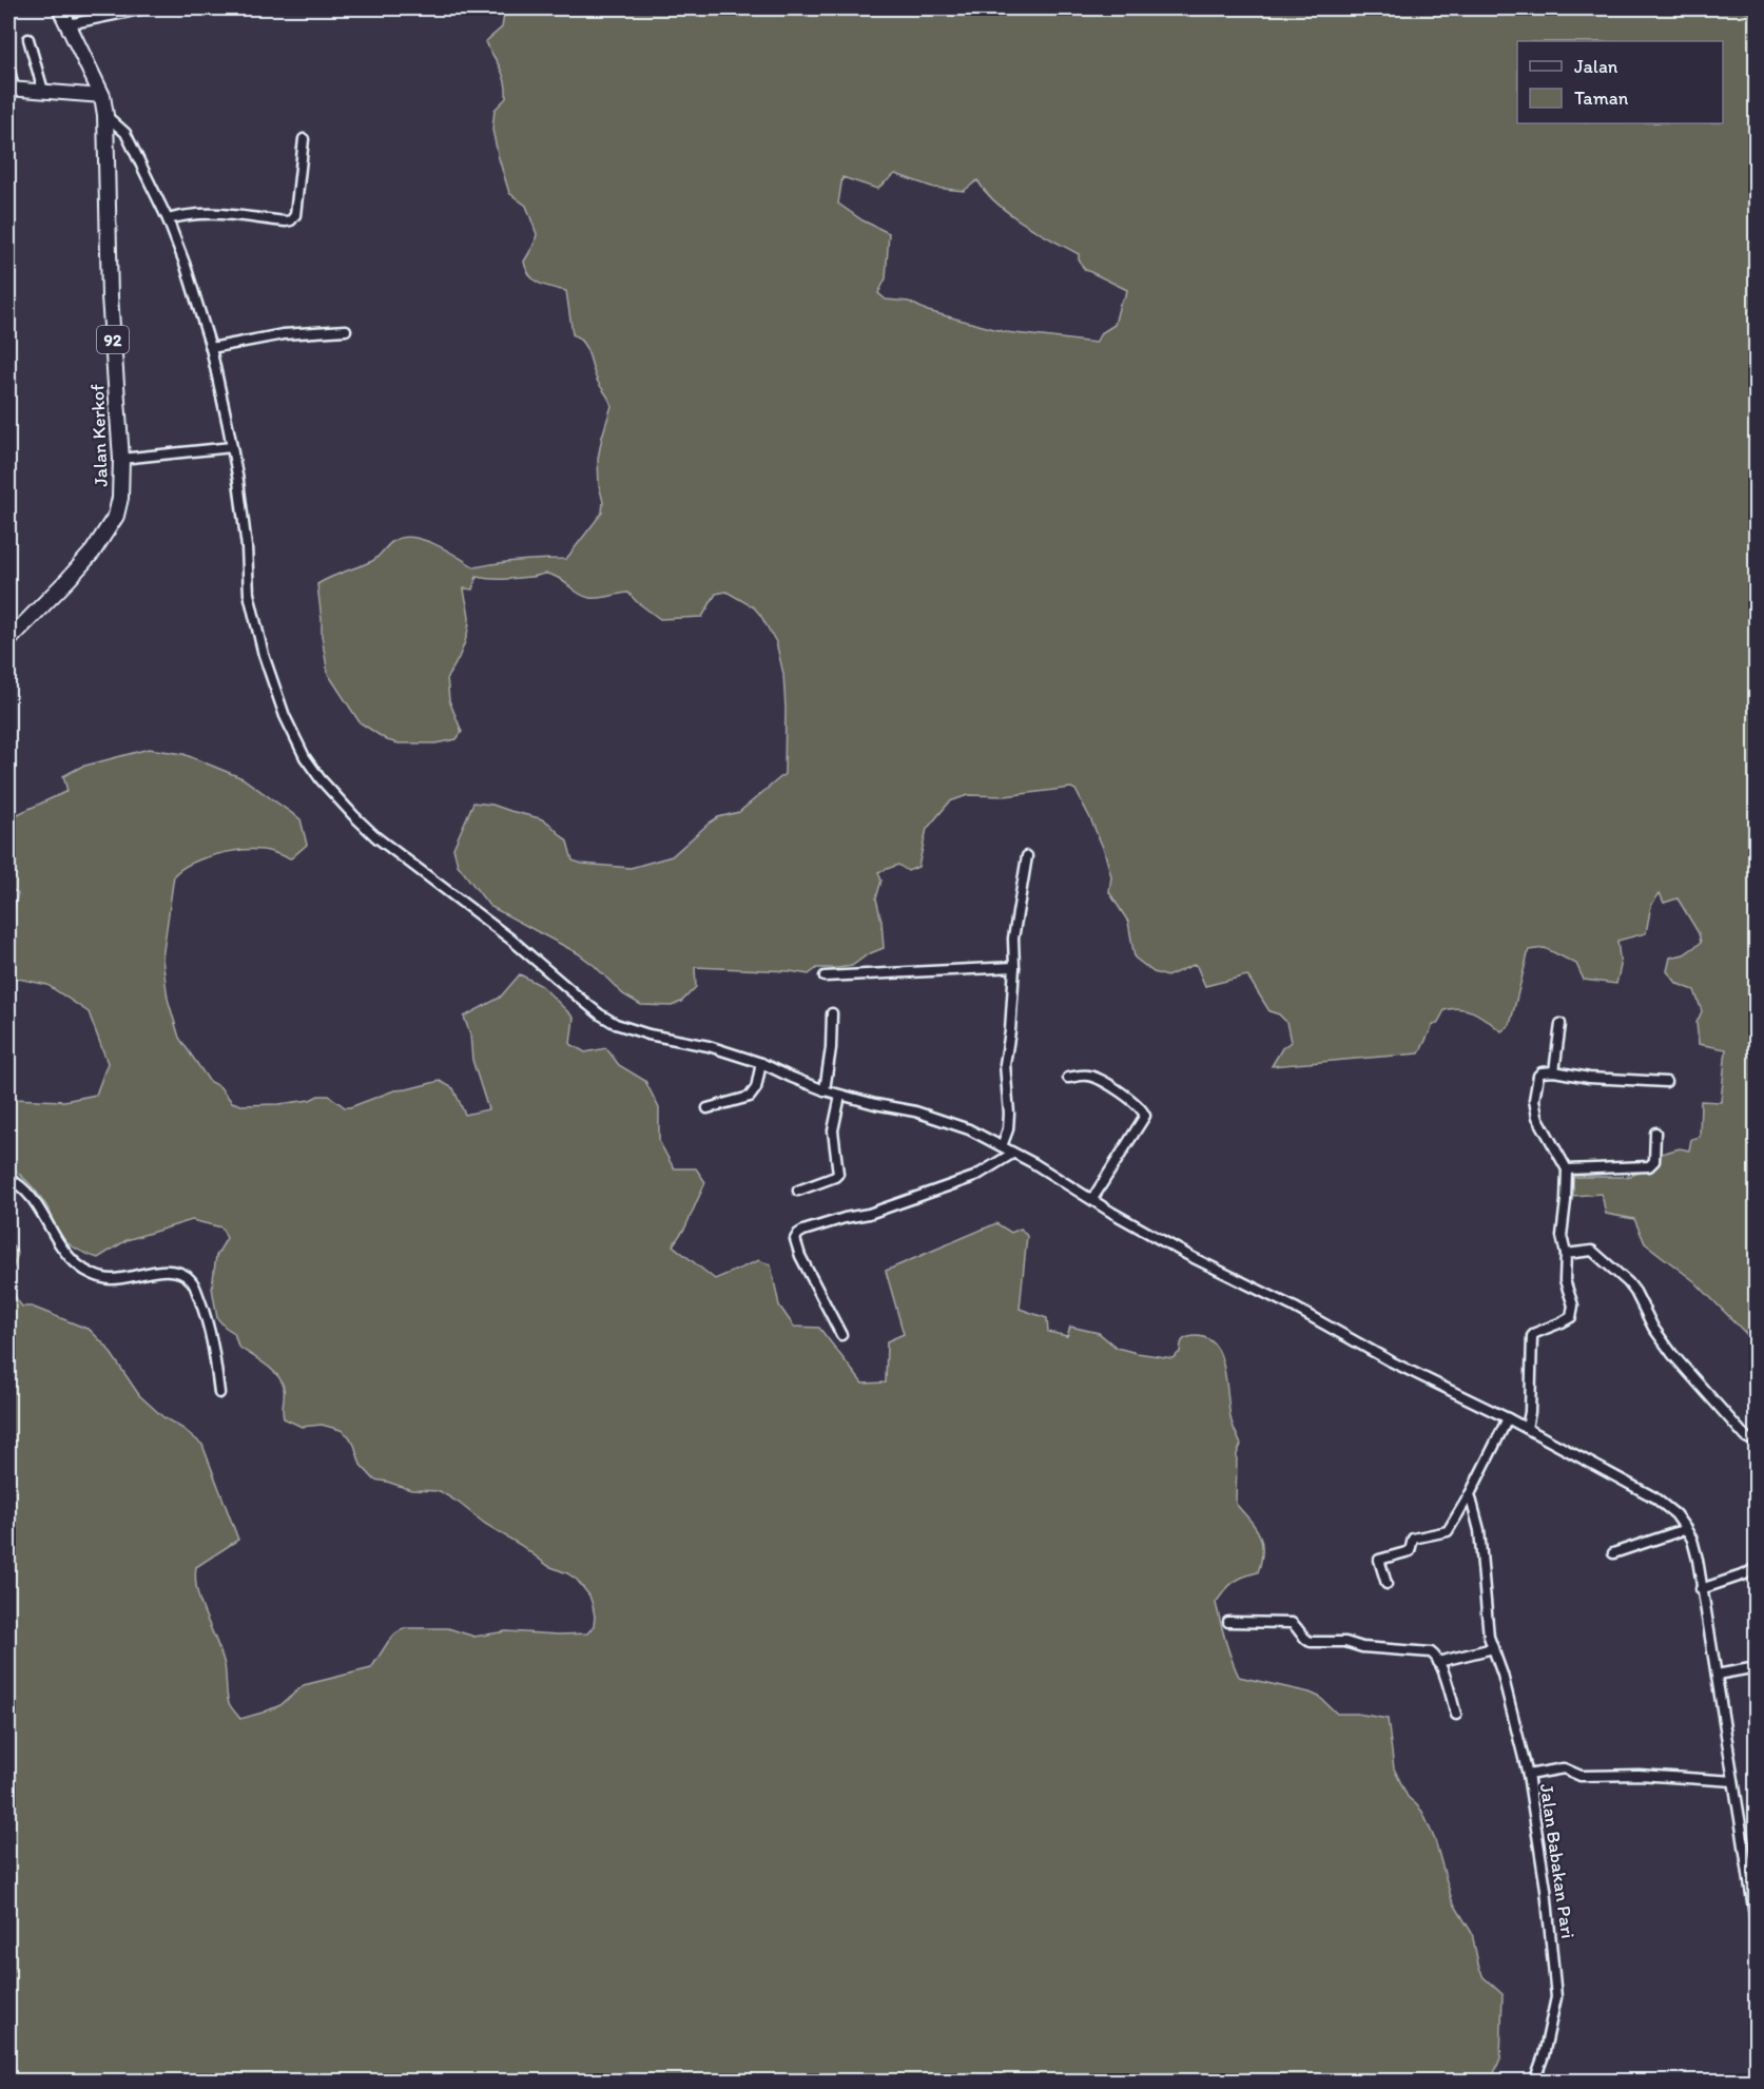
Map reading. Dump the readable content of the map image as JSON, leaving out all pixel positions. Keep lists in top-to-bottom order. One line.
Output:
{"streets":{"main road":["92","Jalan Kerkof"],"street":["Jalan Babakan Pari"]},"legend":["Jalan","Taman"]}
